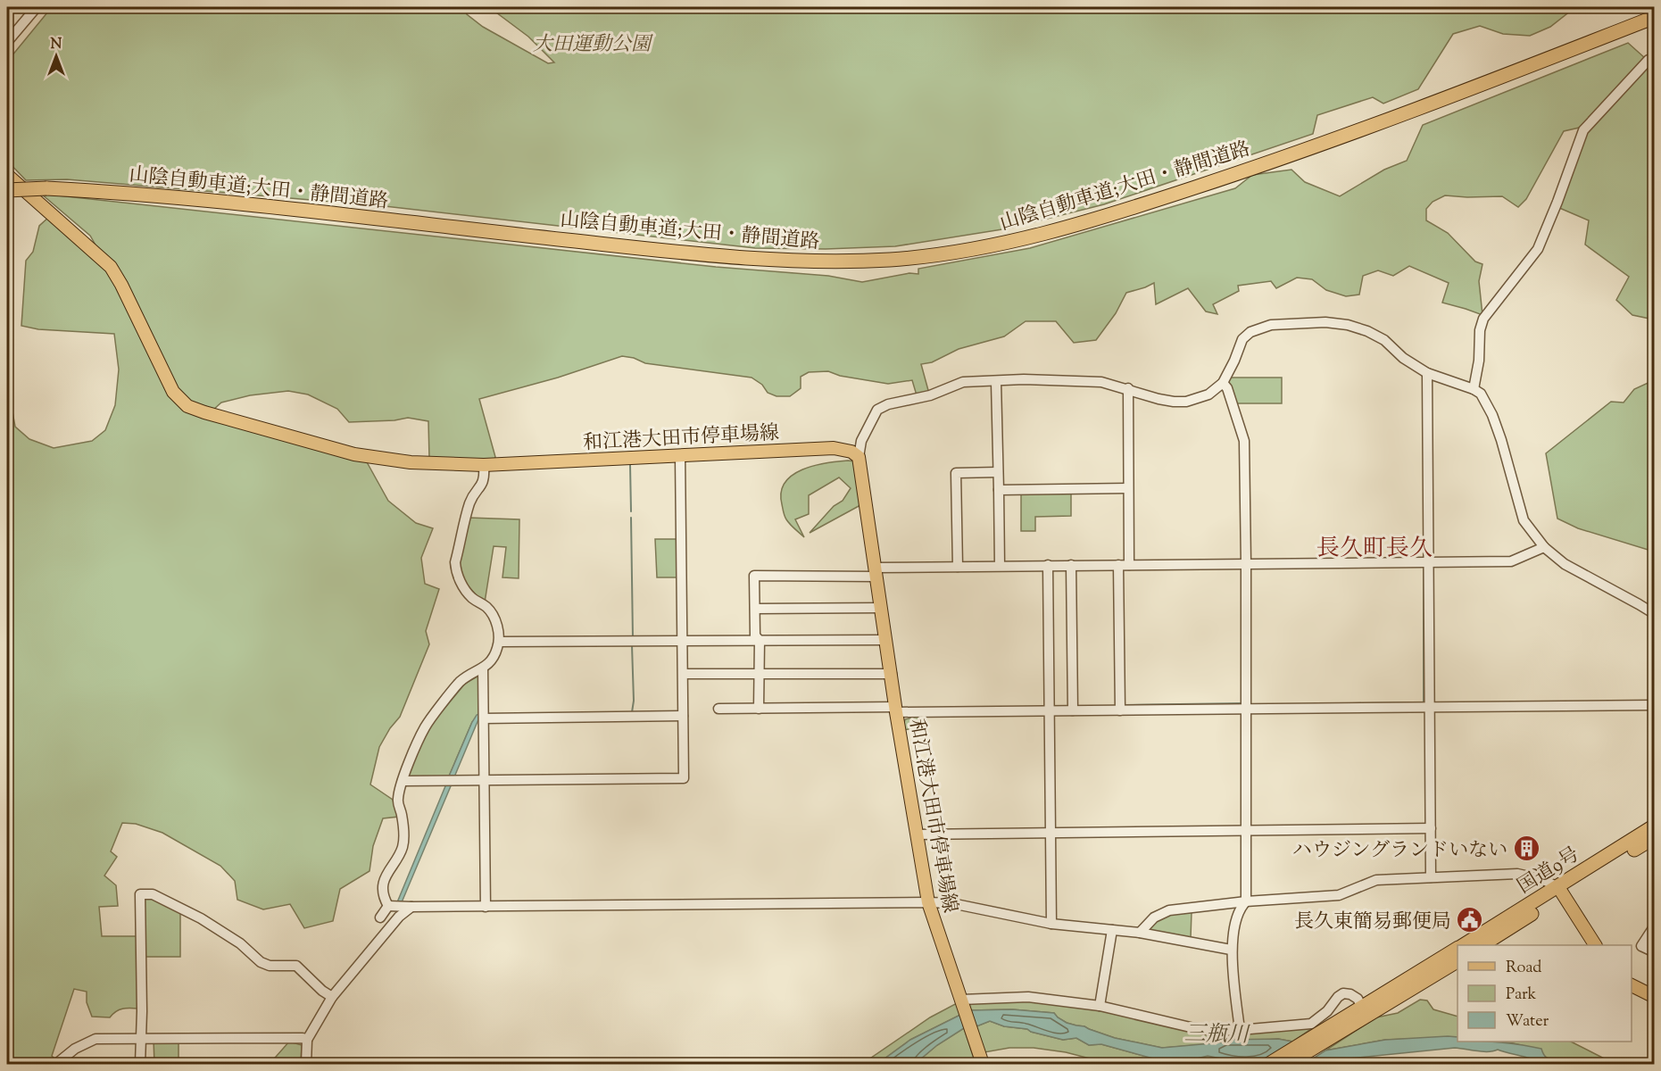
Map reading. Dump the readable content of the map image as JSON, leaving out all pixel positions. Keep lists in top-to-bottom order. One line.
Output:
{"streets":{"highway":["山陰自動車道;大田・静間道路","国道9号"],"main road":["和江港大田市停車場線"]},"districts":["長久町長久"],"water":["三瓶川"],"parks":["大田運動公園"],"places":{"building":["ハウジングランドいない"],"public building":["長久東簡易郵便局"]},"legend":["Road","Park","Water"],"north":"top"}
